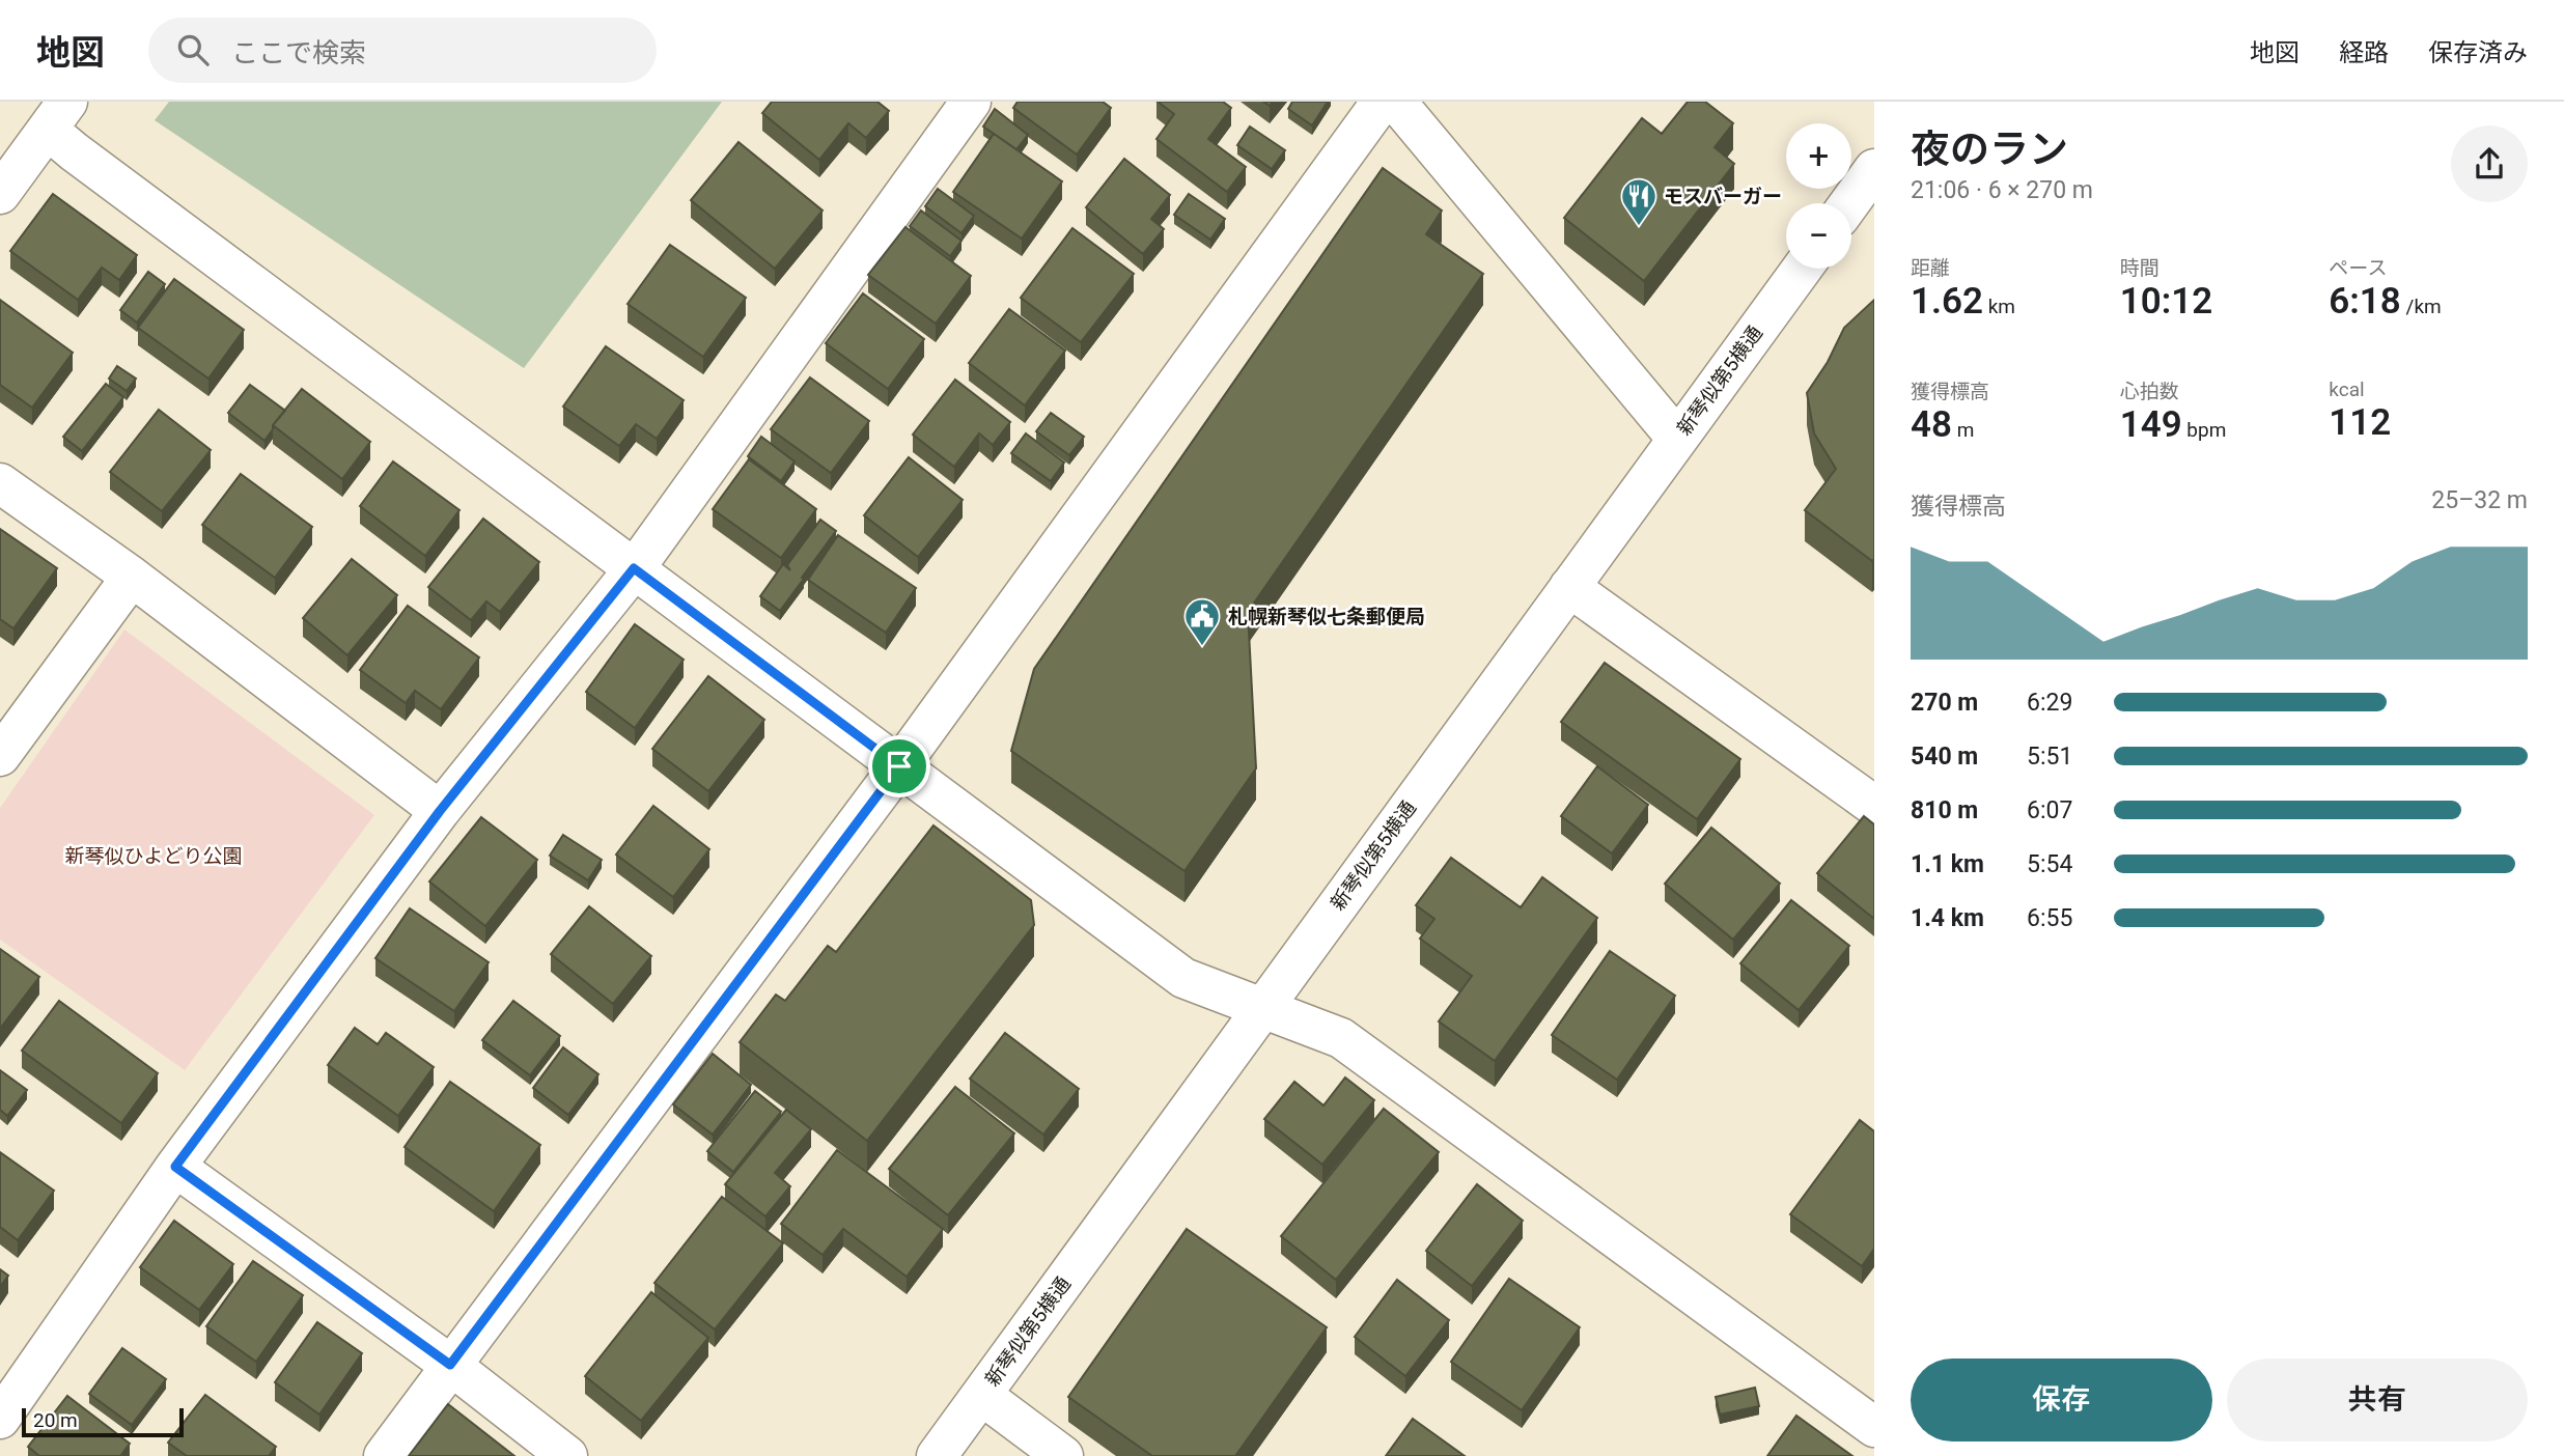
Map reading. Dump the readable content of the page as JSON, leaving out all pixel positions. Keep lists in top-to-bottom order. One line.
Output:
{"streets":{"street":["新琴似第5横通"]},"parks":["新琴似ひよどり公園"],"places":{"restaurant":["モスバーガー"],"public building":["札幌新琴似七条郵便局"]},"scale_bar":"20 m","page":{"header":"地図","search":"ここで検索","nav":["地図","経路","保存済み"],"heading":["夜のラン","21:06 · 6 × 270 m"],"map_buttons":["+","−"],"stats":[["距離","1.62 km"],["時間","10:12"],["ペース","6:18 /km"],["獲得標高","48 m"],["心拍数","149 bpm"],["kcal","112"]],"chart":["獲得標高","25–32 m"],"list":[{"name":"270 m","note":"6:29"},{"name":"540 m","note":"5:51"},{"name":"810 m","note":"6:07"},{"name":"1.1 km","note":"5:54"},{"name":"1.4 km","note":"6:55"}],"buttons":["保存","共有"],"scale":"20 m"}}
